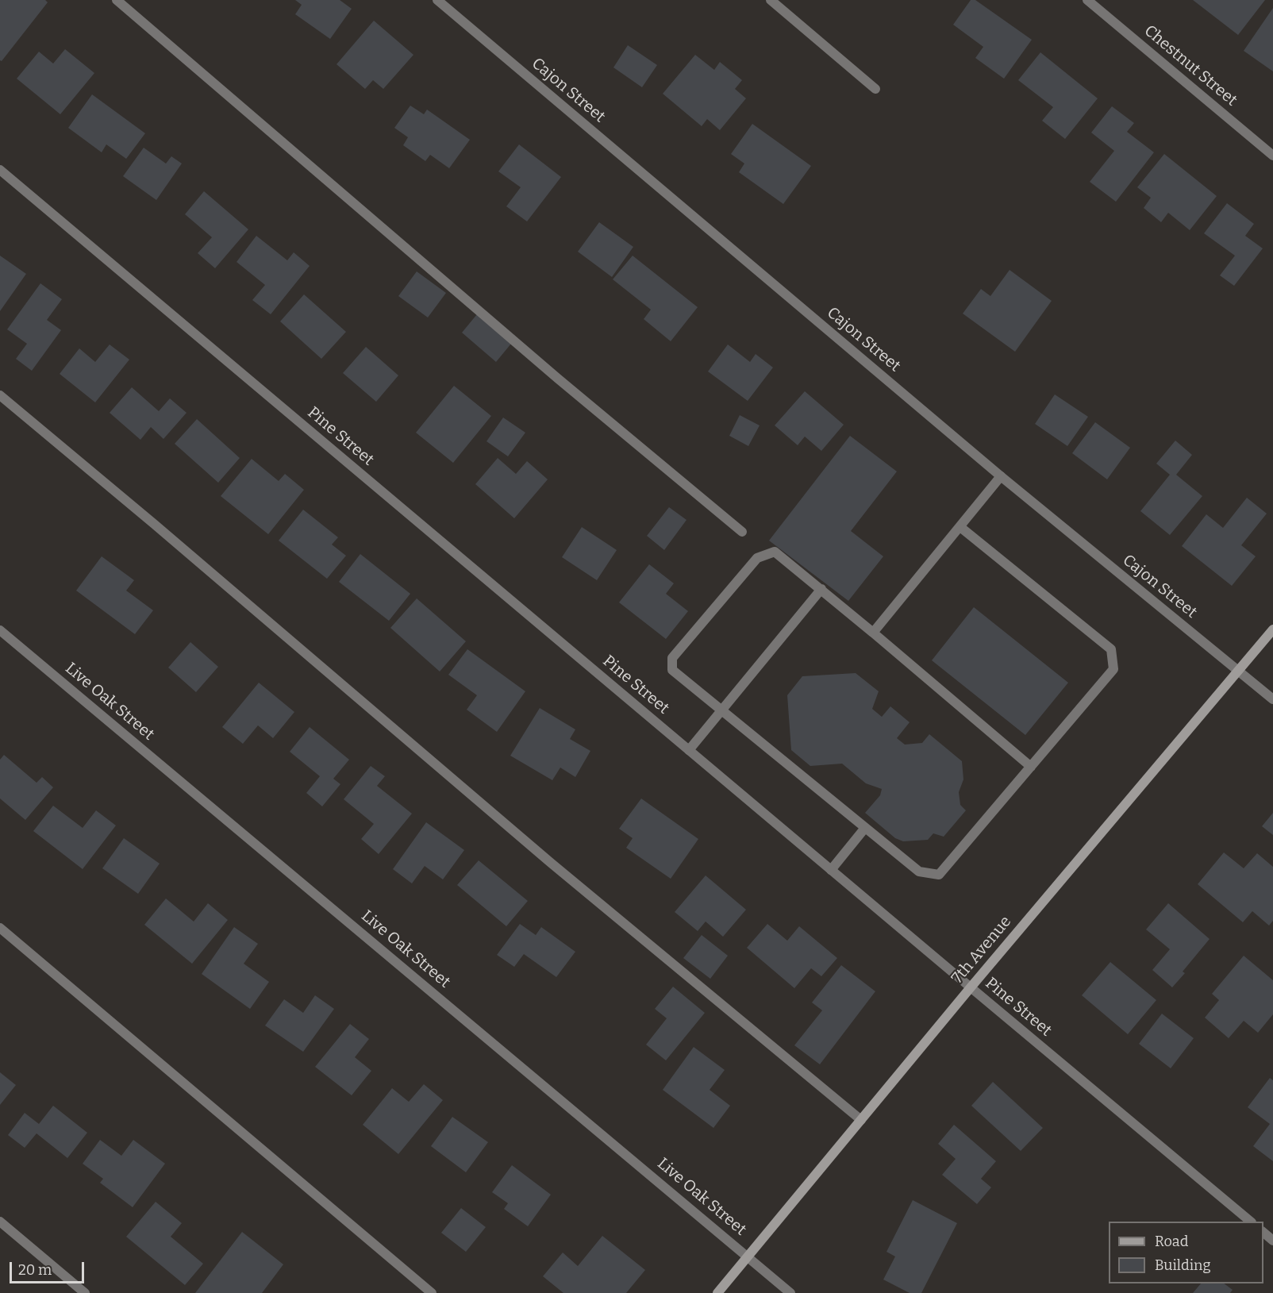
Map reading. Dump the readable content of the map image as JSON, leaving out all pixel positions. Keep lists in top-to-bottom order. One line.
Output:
{"streets":{"street":["Chestnut Street","Cajon Street","Pine Street","Live Oak Street","7th Avenue"]},"crossings":[["Cajon Street","7th Avenue"],["Pine Street","7th Avenue"],["Live Oak Street","7th Avenue"]],"legend":["Road","Building"],"scale_bar":"20 m"}
